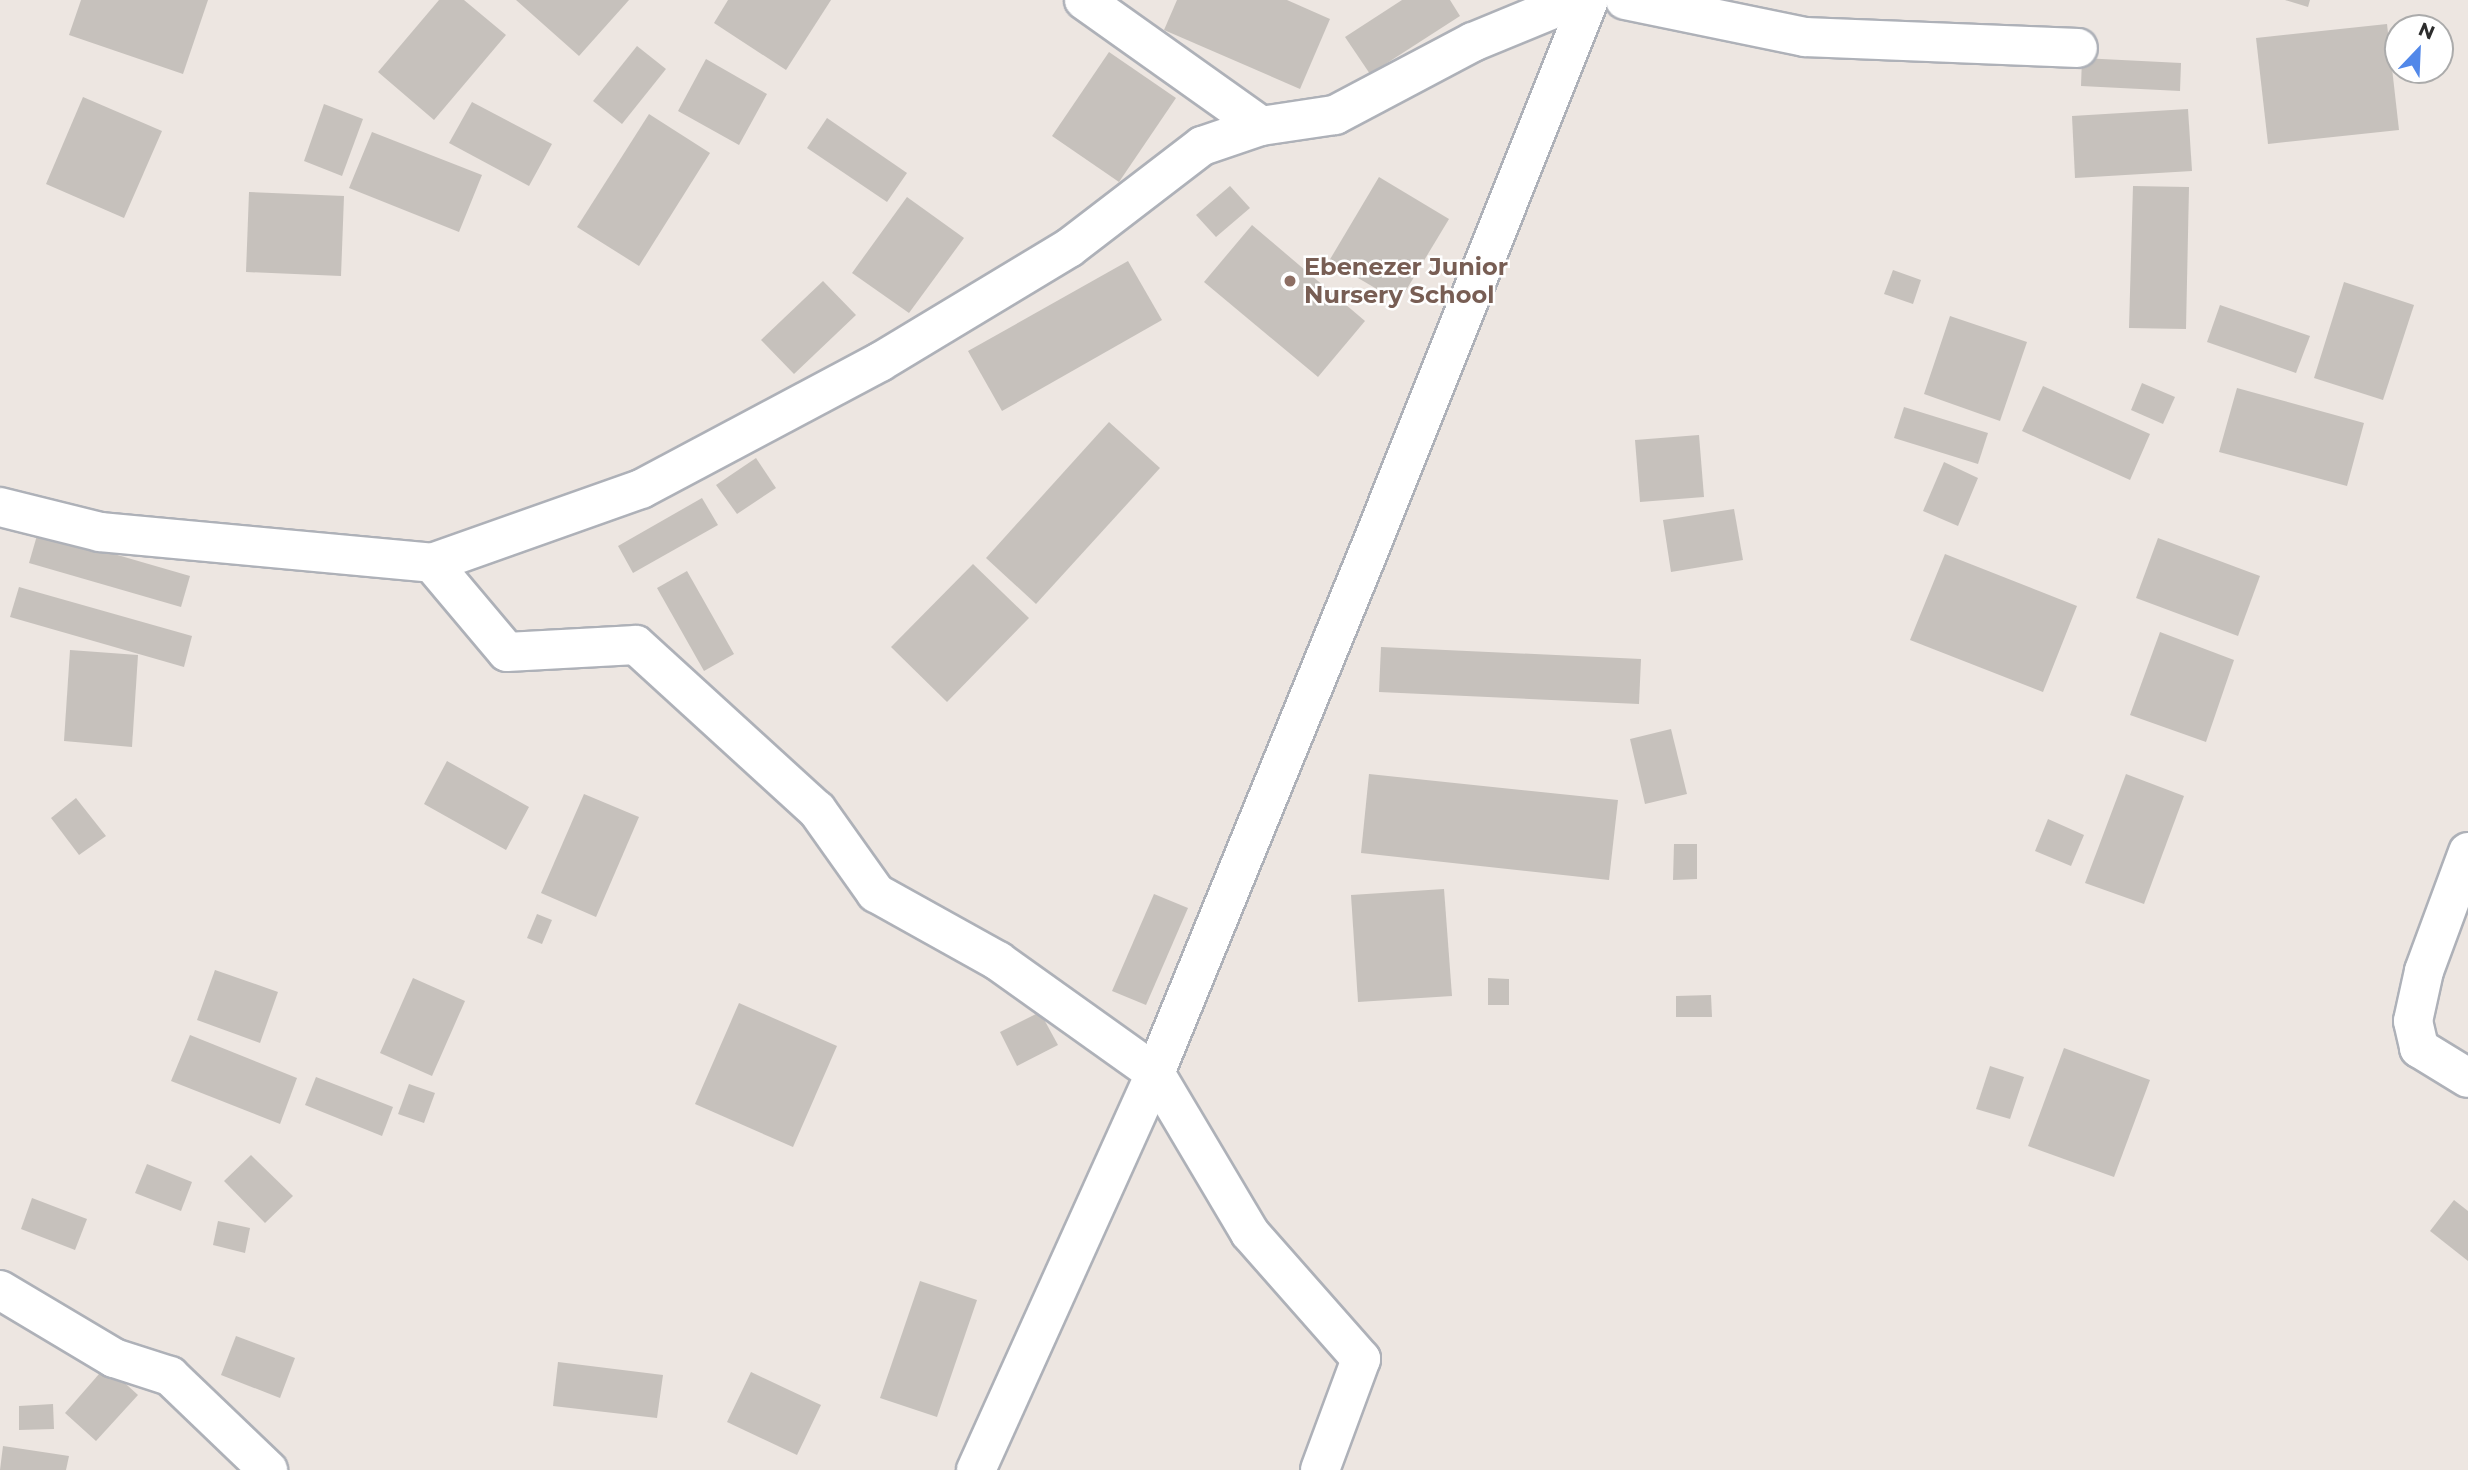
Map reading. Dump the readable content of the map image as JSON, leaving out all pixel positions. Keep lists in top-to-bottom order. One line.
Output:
{"places":["Ebenezer Junior Nursery School"],"north":"top right"}
